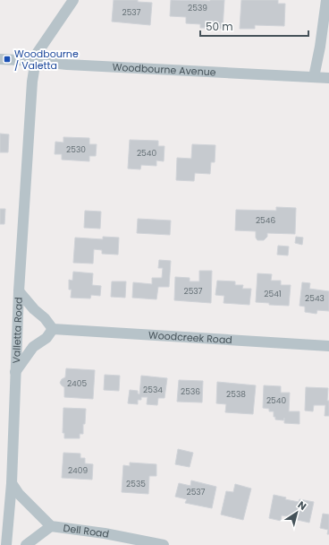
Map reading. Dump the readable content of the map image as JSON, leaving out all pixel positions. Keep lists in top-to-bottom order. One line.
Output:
{"streets":{"street":["Woodbourne Avenue","Valletta Road","Woodcreek Road","Dell Road"]},"crossings":[["Woodbourne Avenue","Valletta Road"],["Valletta Road","Dell Road"]],"places":{"transit":["Woodbourne / Valetta"]},"house_numbers":["2539","2537","2530","2540","2546","2537","2541","2543","2405","2534","2536","2538","2540","2409","2535","2537"],"scale_bar":"50 m","north":"top right"}
